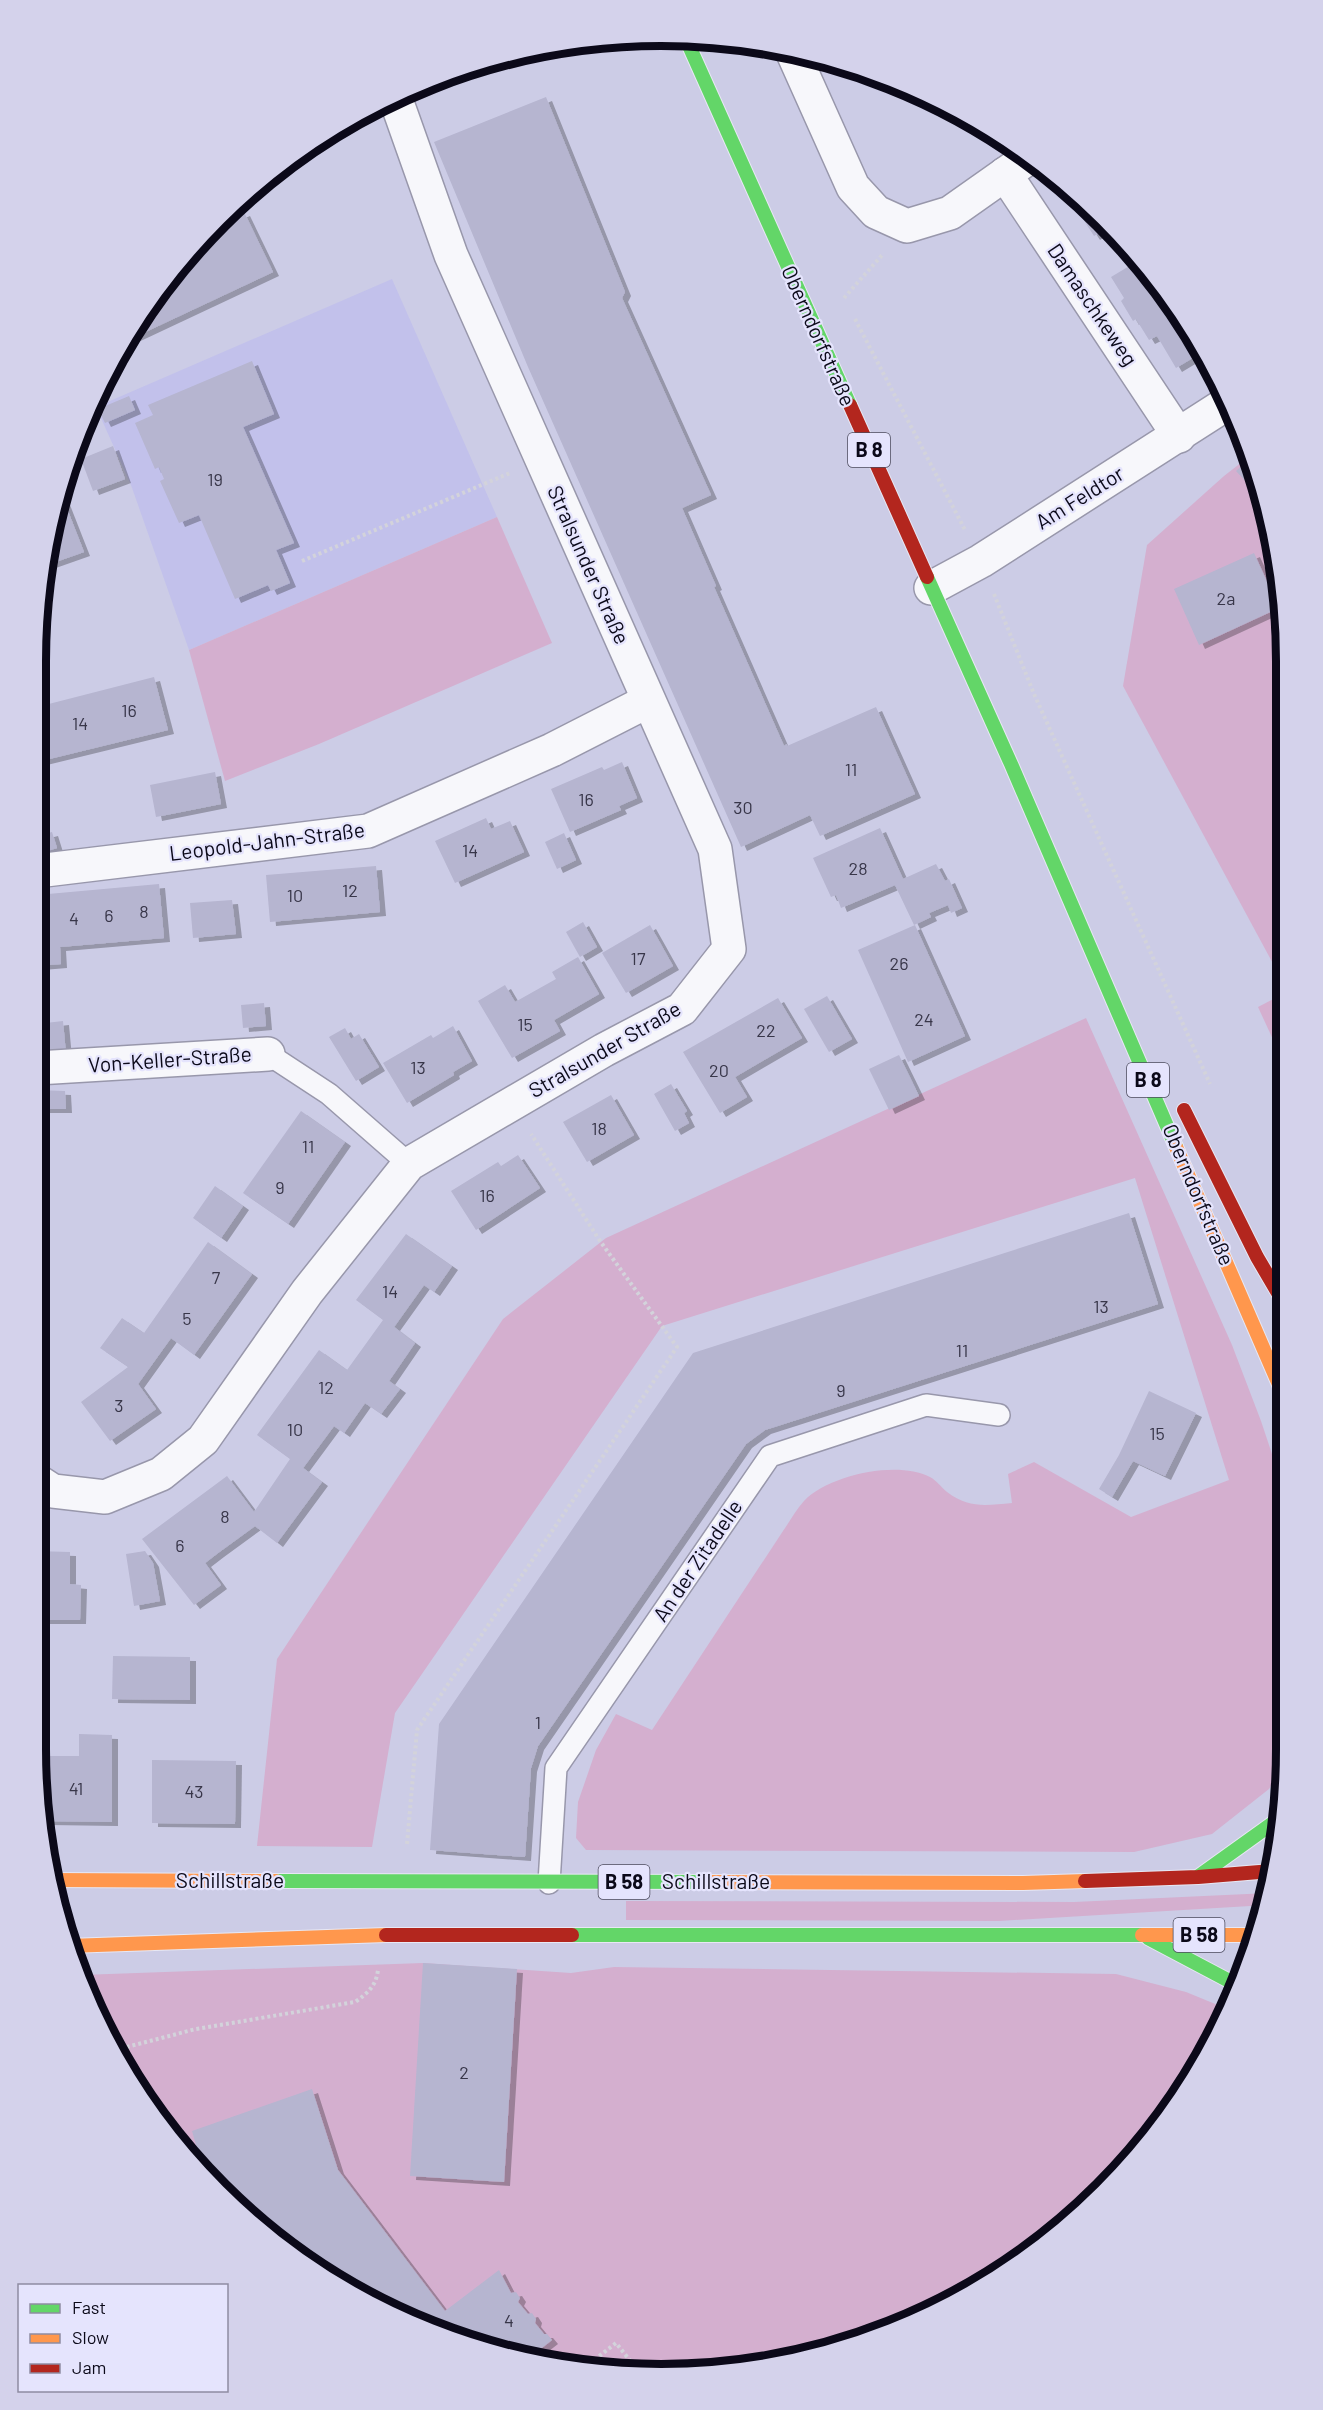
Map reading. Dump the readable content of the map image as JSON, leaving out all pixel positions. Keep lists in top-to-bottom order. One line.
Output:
{"streets":{"main road":["Oberndorfstraße","B 8","Schillstraße","B 58"],"street":["Damaschkeweg","Am Feldtor","Stralsunder Straße","Leopold-Jahn-Straße","Von-Keller-Straße"],"lane":["An der Zitadelle"]},"crossings":[["Damaschkeweg","Am Feldtor"],["Oberndorfstraße","Am Feldtor"],["Stralsunder Straße","Leopold-Jahn-Straße"],["Stralsunder Straße","Von-Keller-Straße"],["An der Zitadelle","Schillstraße"]],"house_numbers":["19","2a","16","14","11","16","30","14","28","12","10","8","6","4","17","26","24","15","22","13","20","18","11","9","16","7","14","13","5","11","12","9","3","10","15","8","6","1","41","43","2","4"],"legend":["Fast","Slow","Jam"]}
